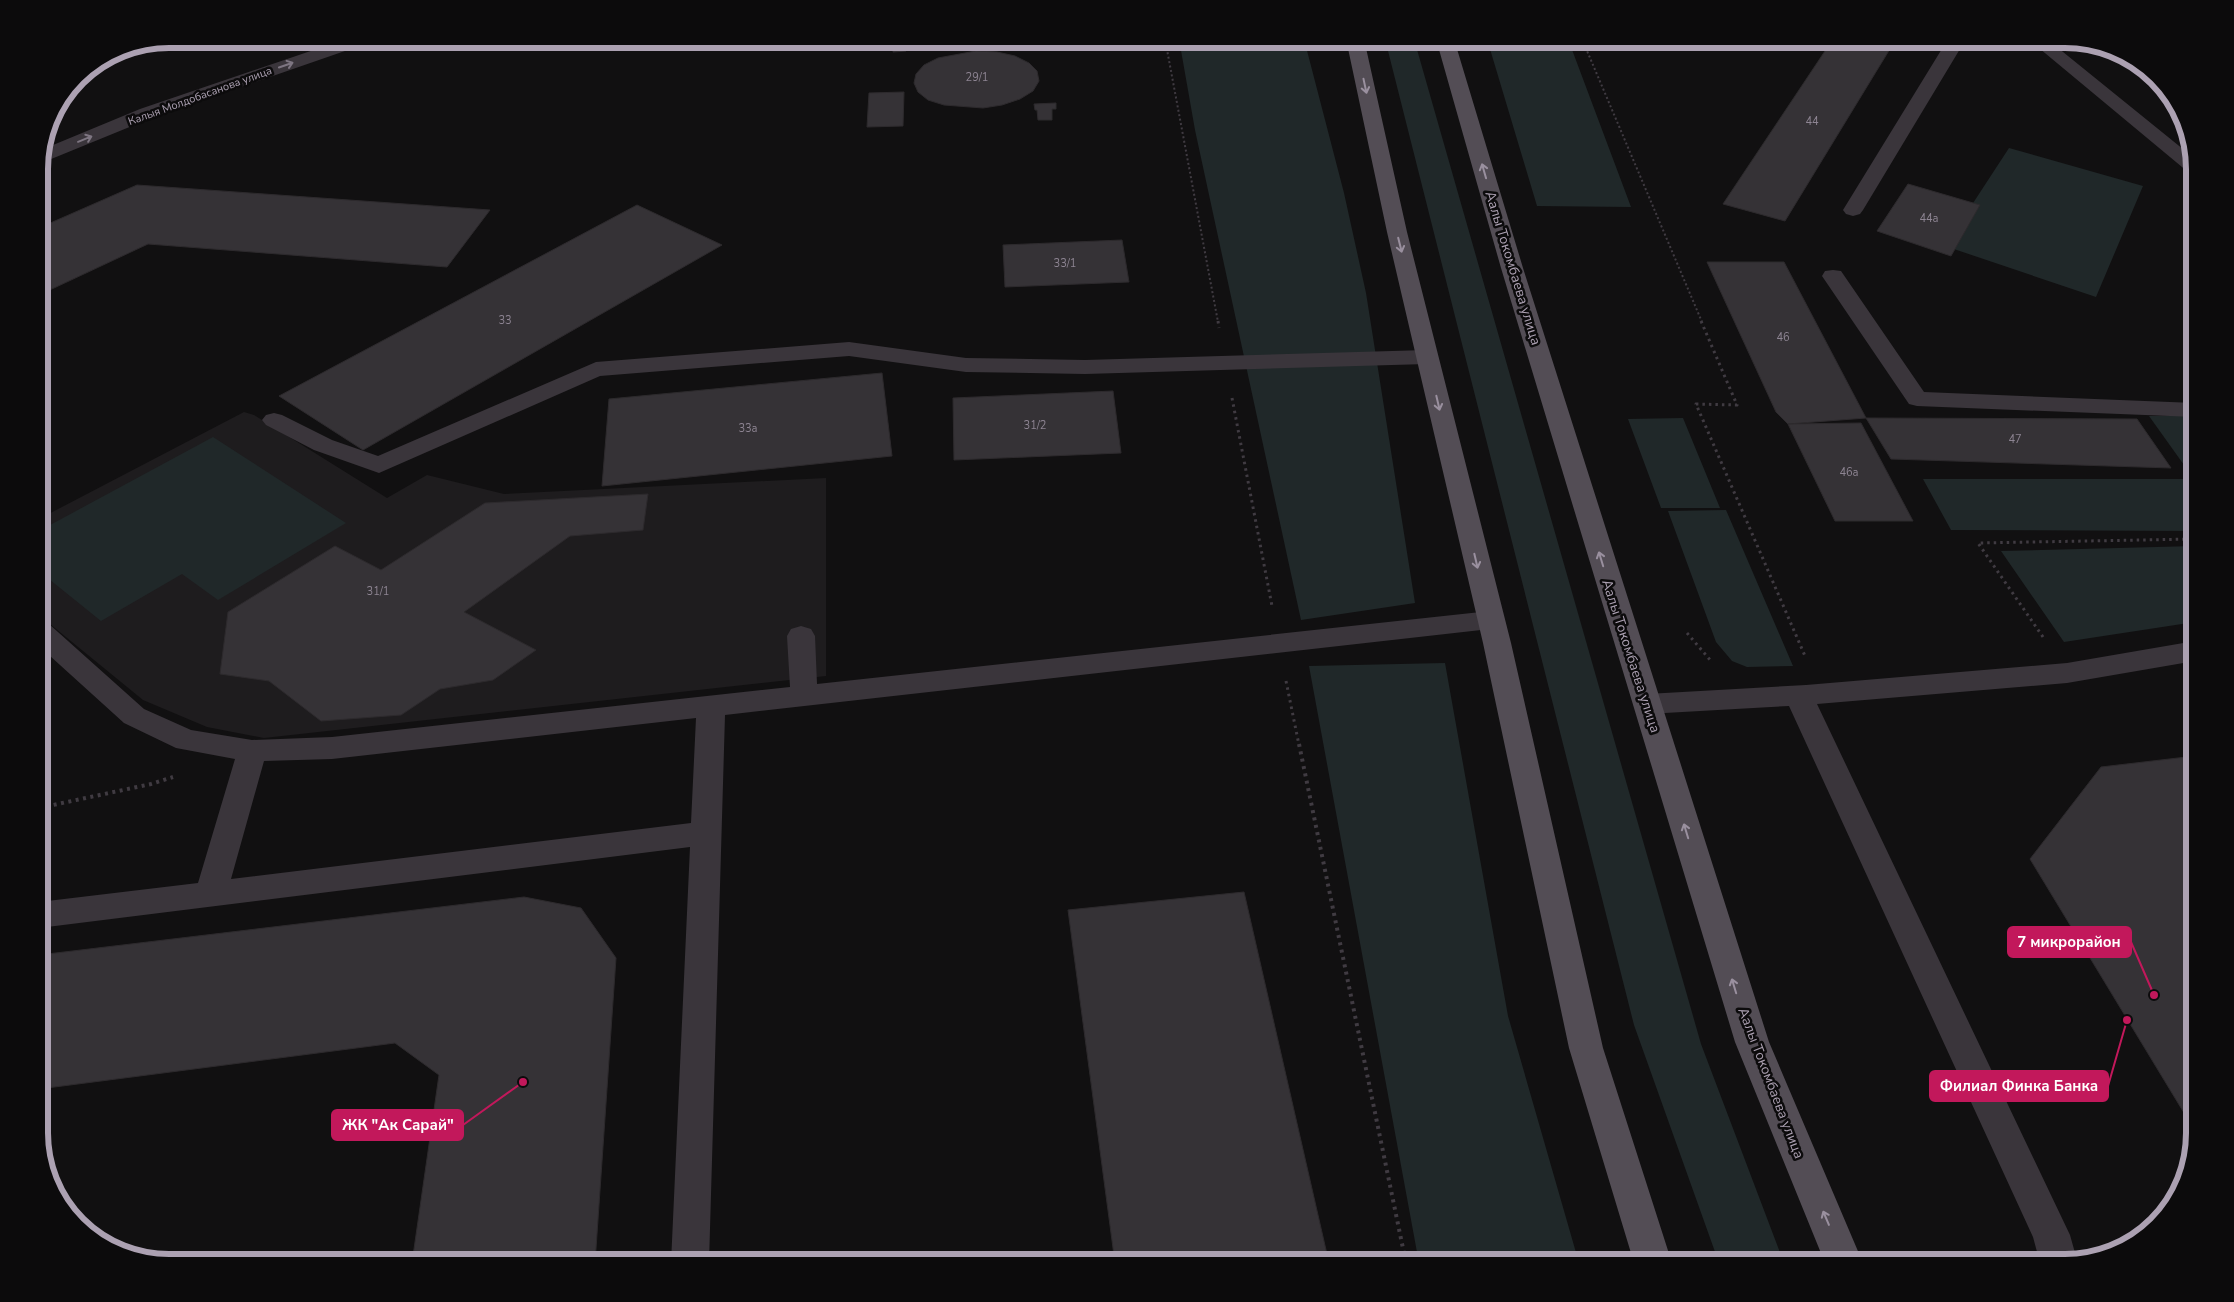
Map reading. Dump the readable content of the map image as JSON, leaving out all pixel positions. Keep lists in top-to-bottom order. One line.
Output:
{"streets":{"main road":["Аалы Токомбаева улица"],"street":["Калыя Молдобасанова улица"]},"one_way":["Калыя Молдобасанова улица"],"places":["7 микрорайон","Филиал Финка Банка","ЖК \"Ак Сарай\""],"house_numbers":["29/1","44","44а","33/1","33","46","31/2","33а","47","46а","31/1"]}
